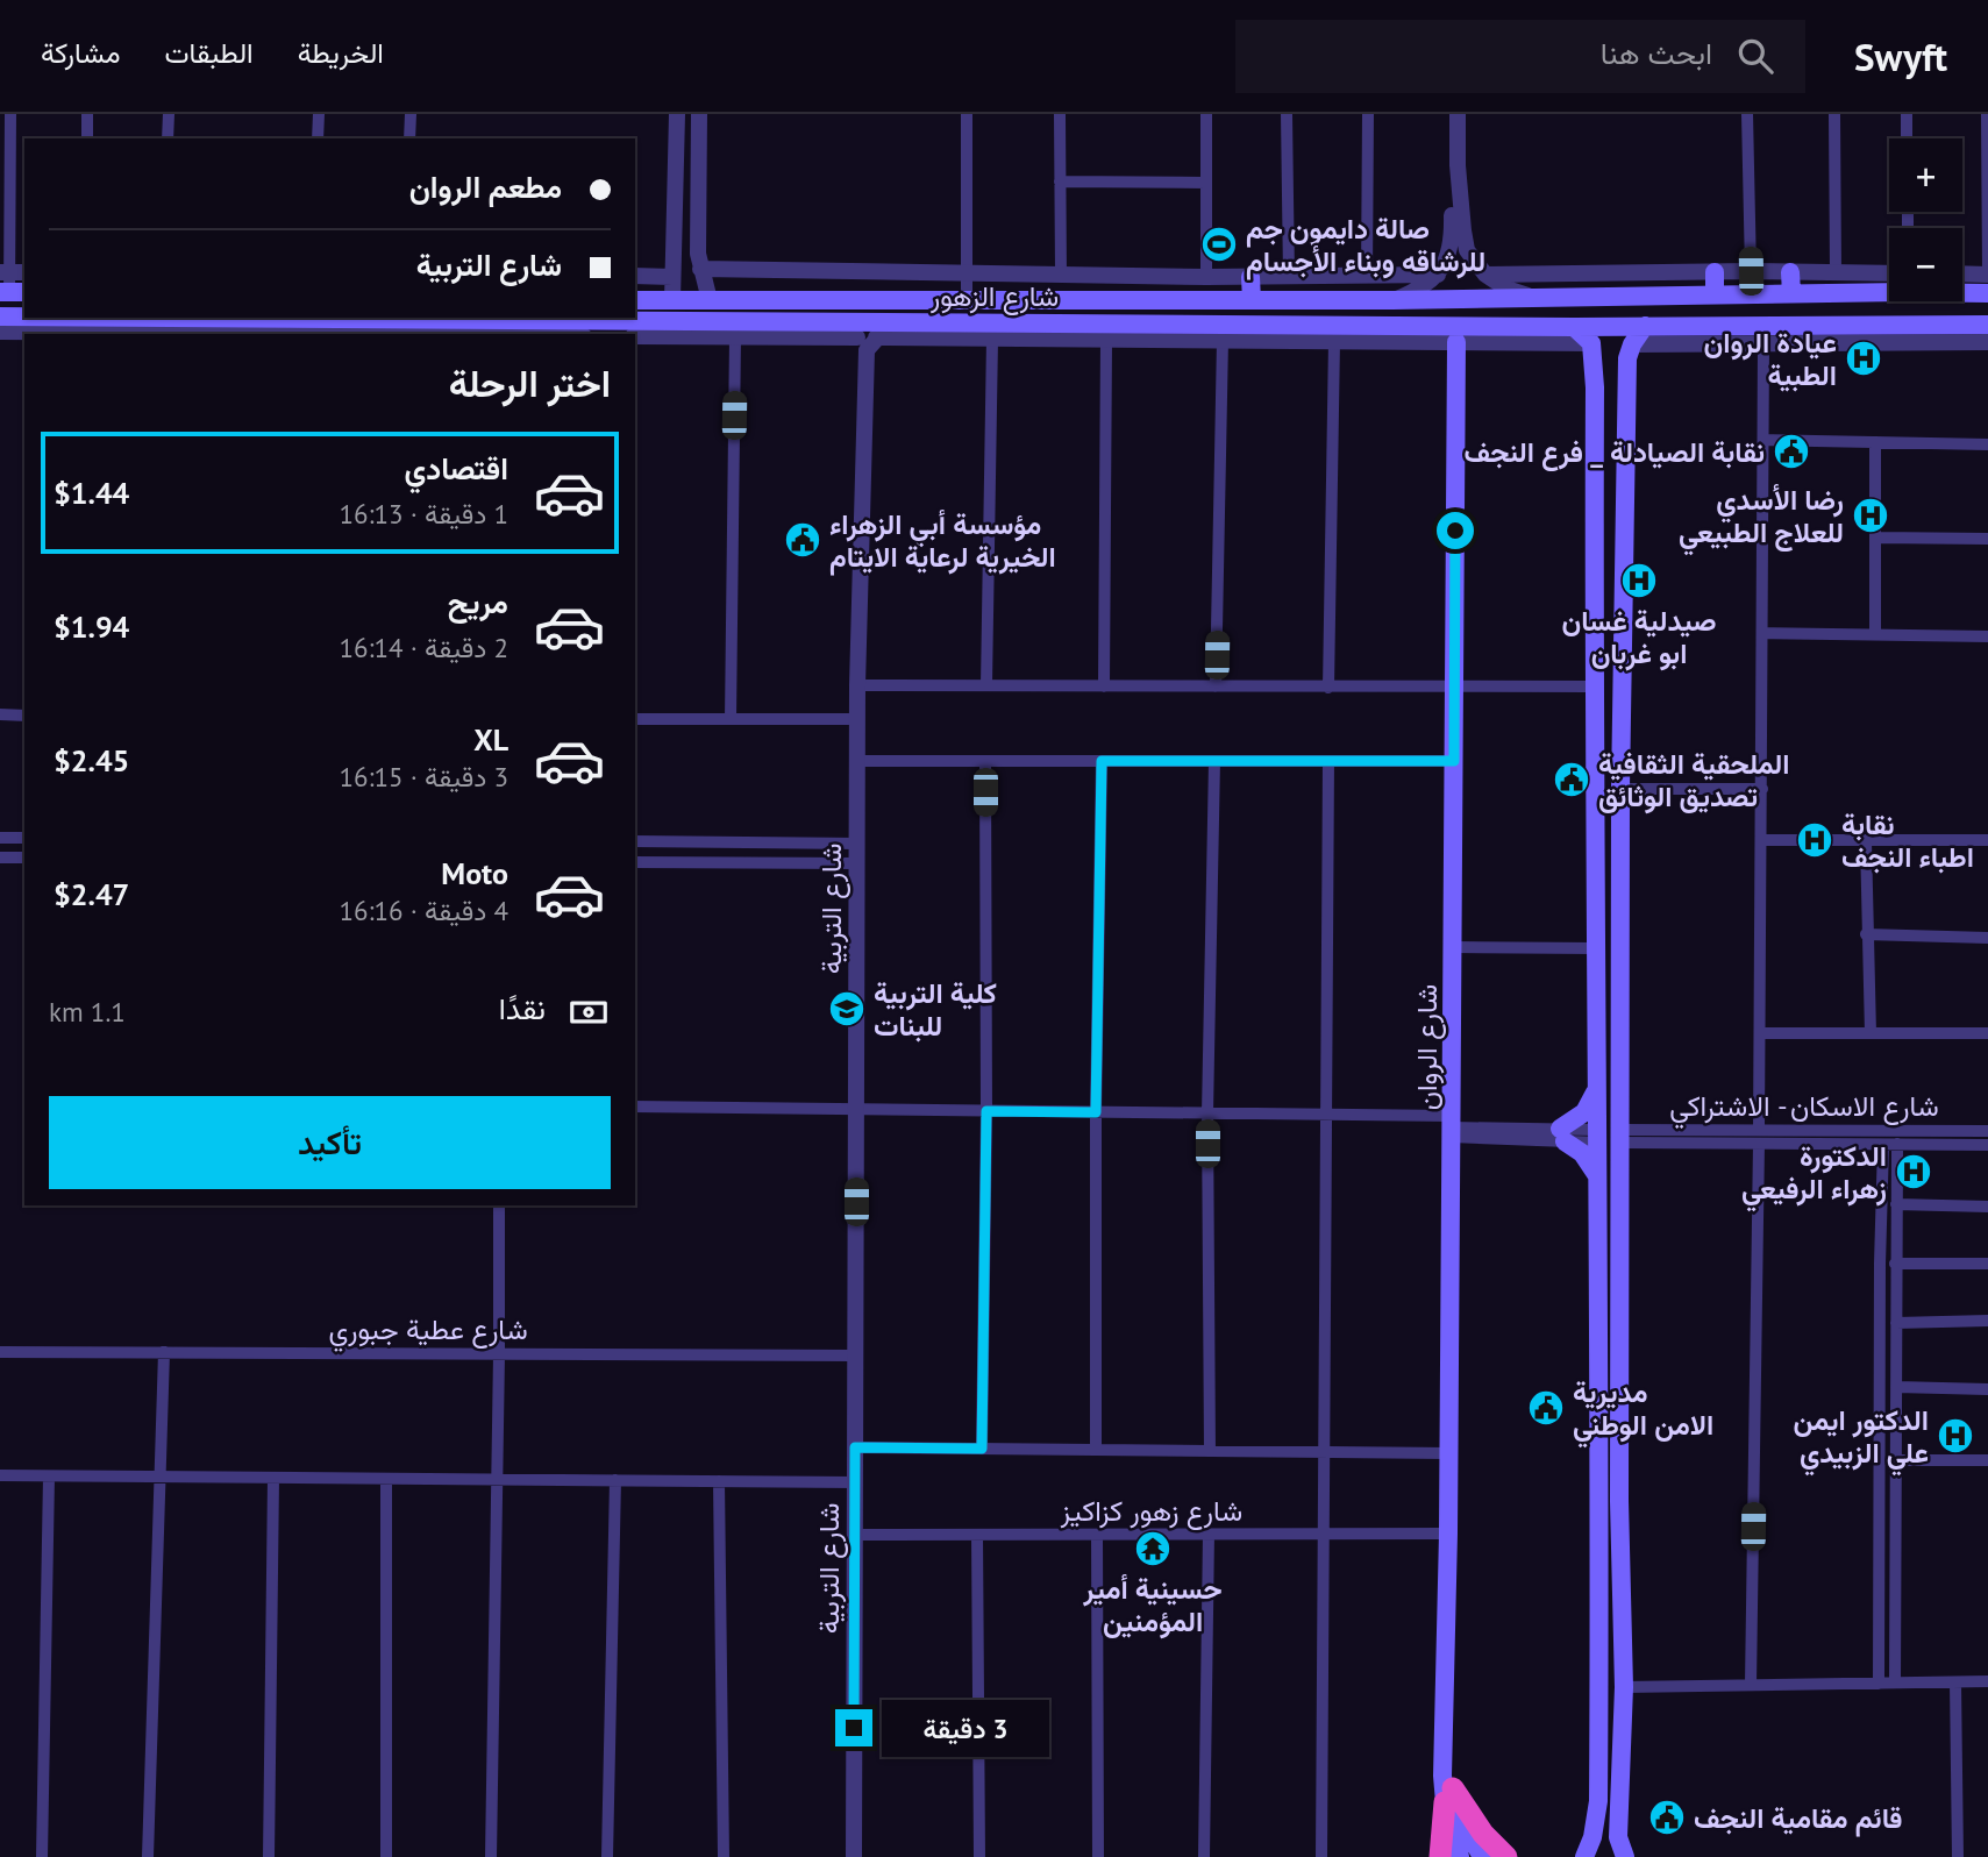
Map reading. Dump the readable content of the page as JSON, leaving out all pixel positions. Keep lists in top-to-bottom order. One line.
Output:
{"streets":{"main road":["شارع الزهور","شارع الروان"],"street":["شارع التربية","شارع الاسكان - الاشتراكي","شارع عطية جبوري","شارع زهور كزاكيز"]},"crossings":[["شارع التربية","شارع عطية جبوري"],["شارع التربية","شارع زهور كزاكيز"],["شارع الروان","شارع زهور كزاكيز"]],"places":{"sports":["صالة دايمون جم للرشاقه وبناء الأجسام"],"hospital":["عيادة الروان الطبية","رضا الأسدي للعلاج الطبيعي","صيدلية غسان ابو غربان","نقابة اطباء النجف","الدكتورة زهراء الرفيعي","الدكتور ايمن علي الزبيدي"],"public building":["نقابة الصيادلة _ فرع النجف","مؤسسة أبي الزهراء الخيرية لرعاية الايتام","الملحقية الثقافية تصديق الوثائق","مديرية الامن الوطني","قائم مقامية النجف"],"school or university":["كلية التربية للبنات"],"temple":["حسينية أمير المؤمنين"]},"page":{"header":"Swyft","search":"ابحث هنا","nav":["الخريطة","الطبقات","مشاركة"],"map_buttons":["+","−"],"banner":["مطعم الروان","شارع التربية"],"heading":"اختر الرحلة","list":[{"name":"اقتصادي","note":"1 دقيقة · 16:13","value":"$1.44"},{"name":"مريح","note":"2 دقيقة · 16:14","value":"$1.94"},{"name":"XL","note":"3 دقيقة · 16:15","value":"$2.45"},{"name":"Moto","note":"4 دقيقة · 16:16","value":"$2.47"}],"pay":["نقدًا","1.1 km"],"buttons":"تأكيد","bubble":"3 دقيقة"}}
